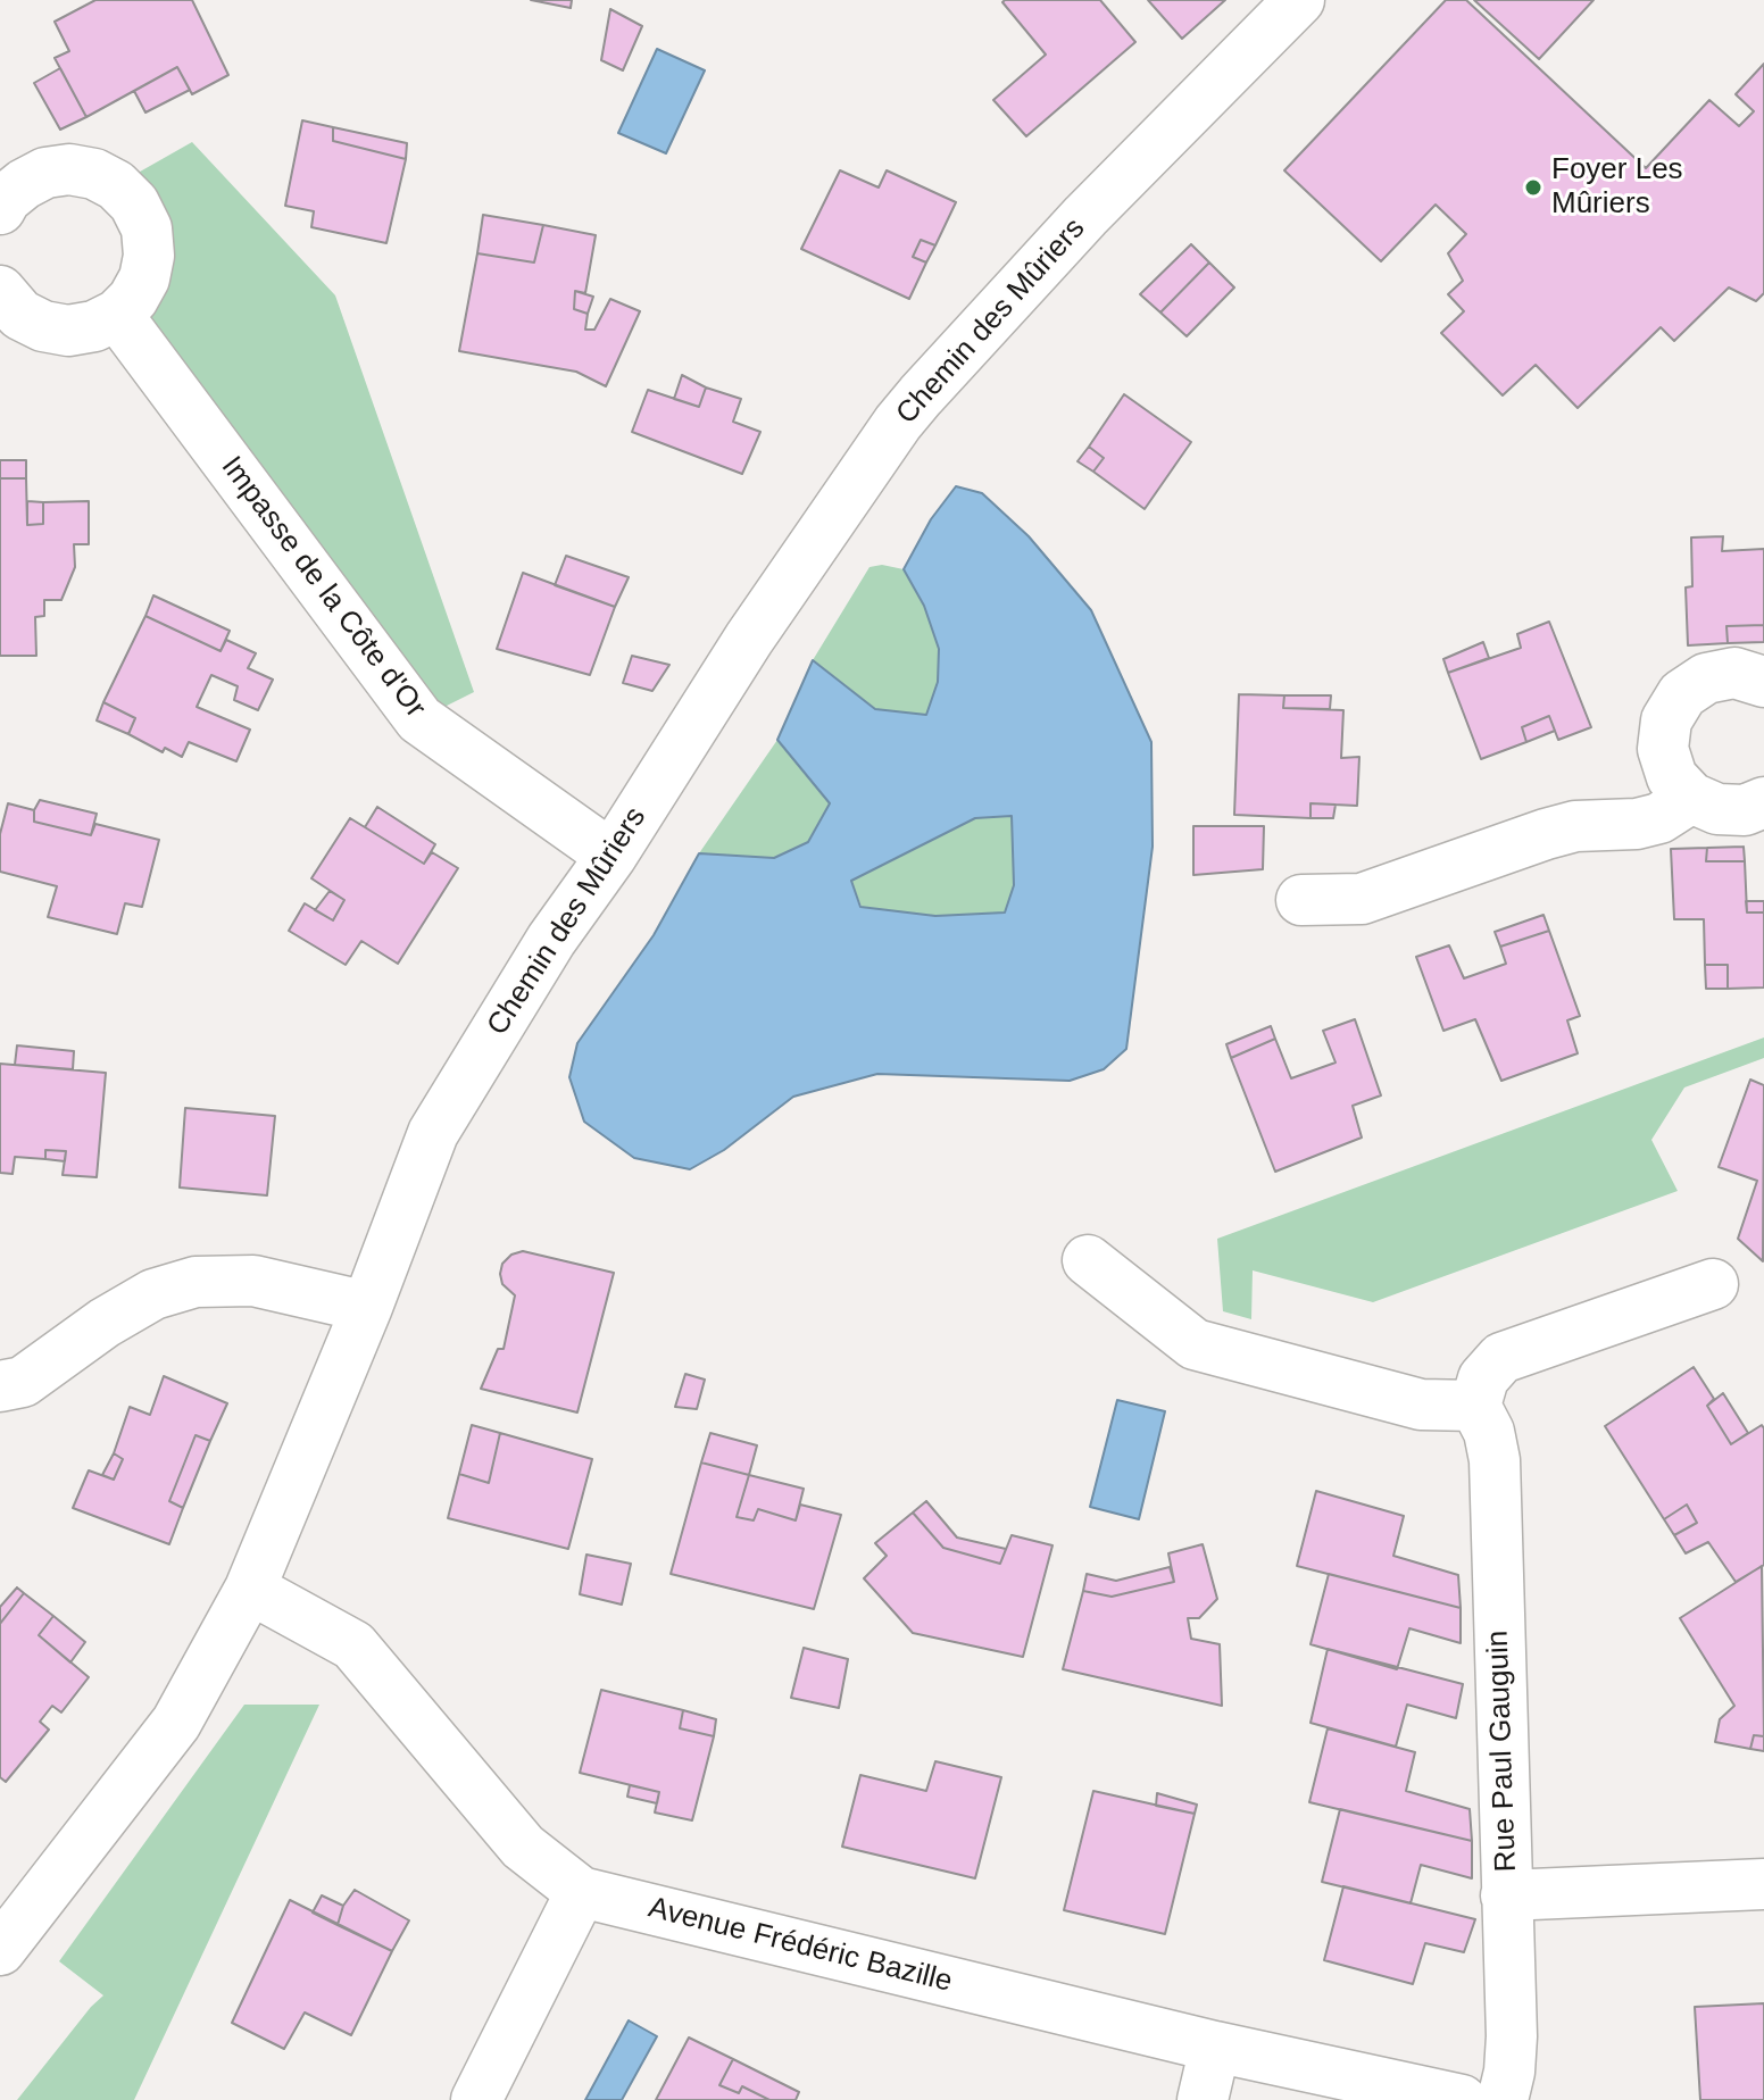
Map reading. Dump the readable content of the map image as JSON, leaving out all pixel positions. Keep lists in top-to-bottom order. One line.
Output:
{"streets":{"street":["Chemin des Mûriers","Impasse de la Côte d'Or","Rue Paul Gauguin","Avenue Frédéric Bazille"]},"crossings":[["Chemin des Mûriers","Impasse de la Côte d'Or"],["Chemin des Mûriers","Avenue Frédéric Bazille"]],"places":["Foyer Les Mûriers"]}
